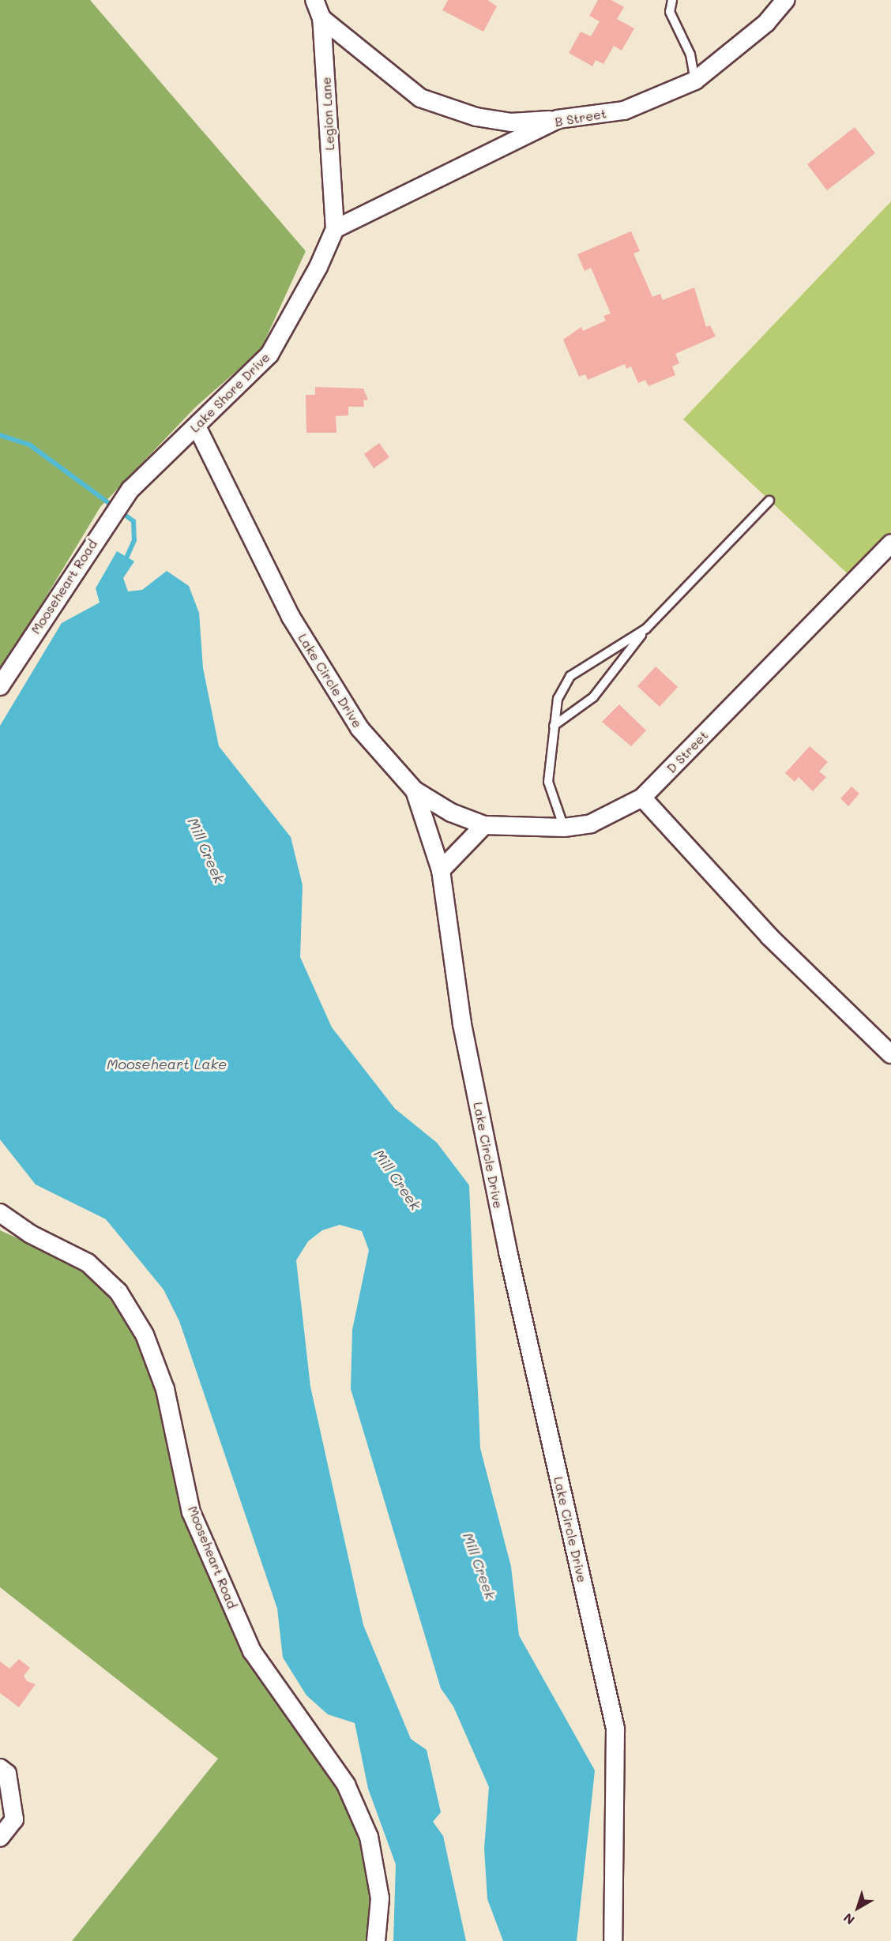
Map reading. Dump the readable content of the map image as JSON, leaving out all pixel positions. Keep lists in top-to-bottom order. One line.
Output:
{"streets":{"street":["Legion Lane","B Street","Lake Shore Drive","Mooseheart Road","Lake Circle Drive","D Street"]},"crossings":[["Legion Lane","B Street"],["Legion Lane","Lake Shore Drive"],["B Street","Lake Shore Drive"],["Lake Shore Drive","Mooseheart Road"],["Lake Shore Drive","Lake Circle Drive"],["Lake Circle Drive","D Street"]],"water":["Mill Creek","Mooseheart Lake"],"north":"bottom left"}
